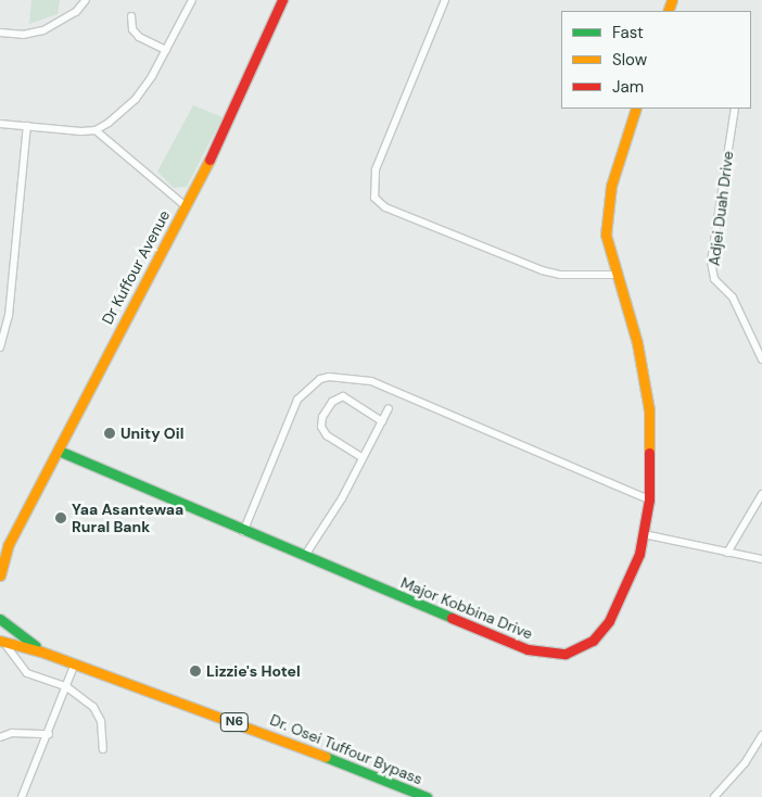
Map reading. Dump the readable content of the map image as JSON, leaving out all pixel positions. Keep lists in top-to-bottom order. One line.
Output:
{"streets":{"main road":["Dr Kuffour Avenue","Major Kobbina Drive","N6","Dr. Osei Tuffour Bypass"],"street":["Adjei Duah Drive"]},"crossings":[["Dr Kuffour Avenue","Major Kobbina Drive"]],"places":["Unity Oil","Yaa Asantewaa Rural Bank","Lizzie's Hotel"],"legend":["Fast","Slow","Jam"]}
